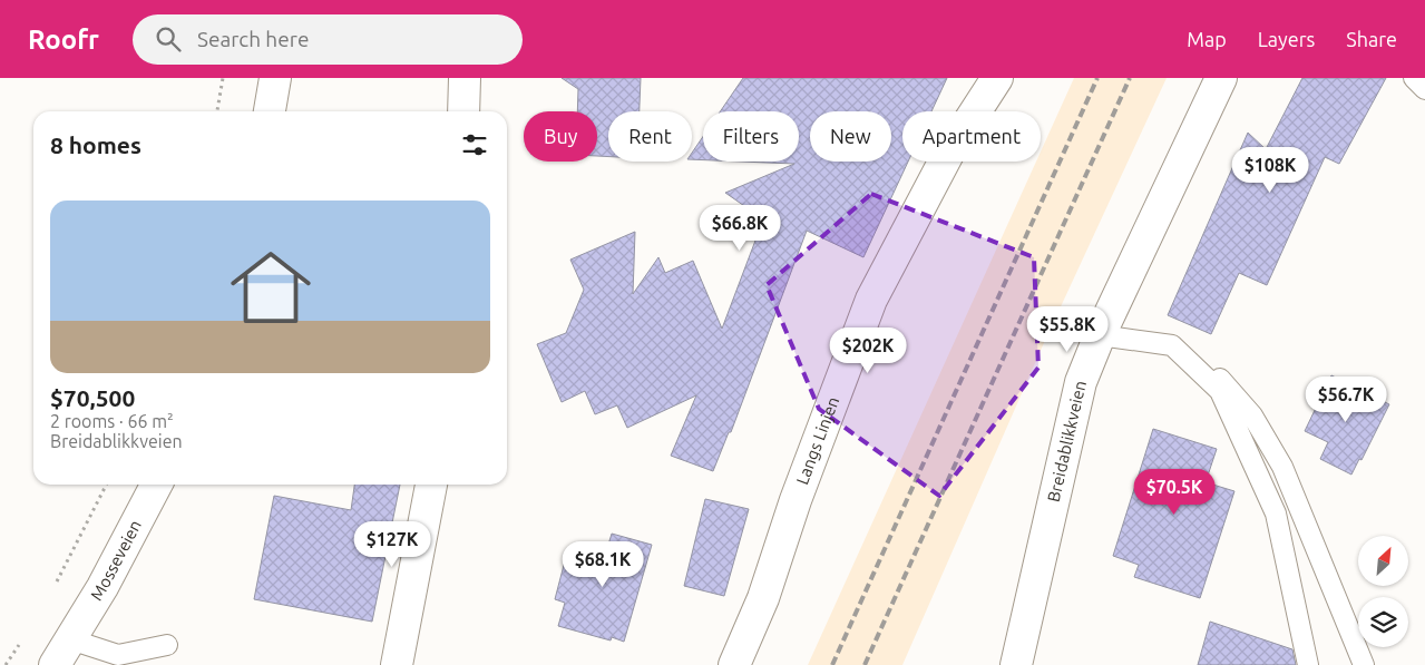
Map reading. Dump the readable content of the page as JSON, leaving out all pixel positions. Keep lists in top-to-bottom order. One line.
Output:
{"streets":{"main road":["Langs Linjen","Breidablikkveien","Mosseveien"]},"north":"top right","page":{"header":"Roofr","search":"Search here","nav":["Map","Layers","Share"],"chip":["Buy","Rent","Filters","New","Apartment"],"heading":"8 homes","price":["$108K","$66.8K","$55.8K","$202K","$56.7K","$70.5K","$127K","$68.1K"],"list":[{"name":"$70,500","note":"2 rooms · 66 m² · Breidablikkveien"}]}}
